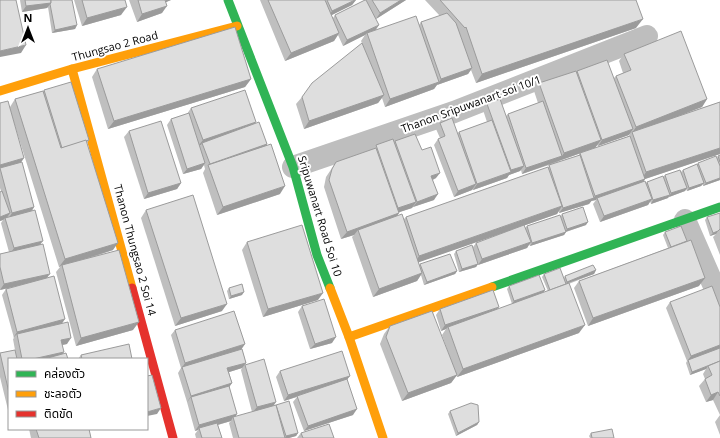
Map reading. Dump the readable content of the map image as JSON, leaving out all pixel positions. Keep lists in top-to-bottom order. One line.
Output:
{"streets":{"street":["Thungsao 2 Road","Thanon Sripuwanart soi 10/1","Sripuwanart Road Soi 10","Thanon Thungsao 2 Soi 14"]},"crossings":[["Thungsao 2 Road","Sripuwanart Road Soi 10"],["Thungsao 2 Road","Thanon Thungsao 2 Soi 14"],["Thanon Sripuwanart soi 10/1","Sripuwanart Road Soi 10"]],"legend":["คล่องตัว","ชะลอตัว","ติดขัด"],"north":"top"}
